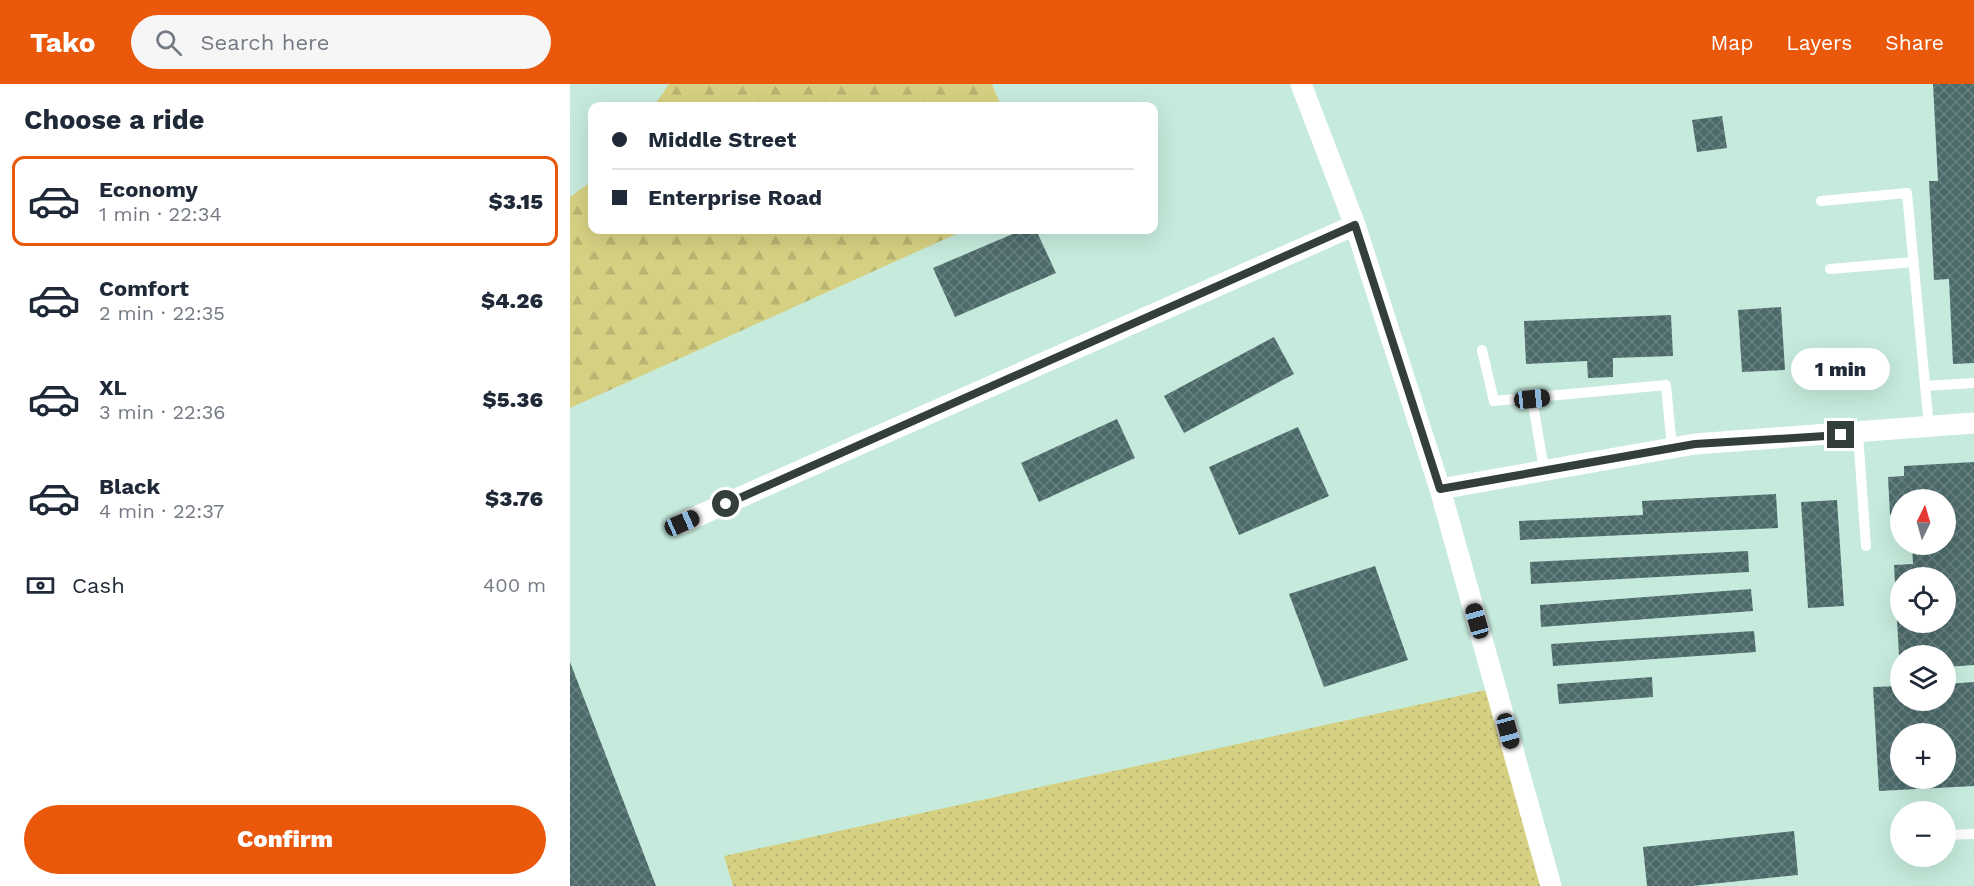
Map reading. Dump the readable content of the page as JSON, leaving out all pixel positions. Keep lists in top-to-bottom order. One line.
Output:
{"north":"top","page":{"header":"Tako","search":"Search here","nav":["Map","Layers","Share"],"heading":"Choose a ride","banner":["Middle Street","Enterprise Road"],"list":[{"name":"Economy","note":"1 min · 22:34","value":"$3.15"},{"name":"Comfort","note":"2 min · 22:35","value":"$4.26"},{"name":"XL","note":"3 min · 22:36","value":"$5.36"},{"name":"Black","note":"4 min · 22:37","value":"$3.76"}],"bubble":"1 min","map_buttons":["+","−"],"pay":["Cash","400 m"],"buttons":"Confirm"}}
